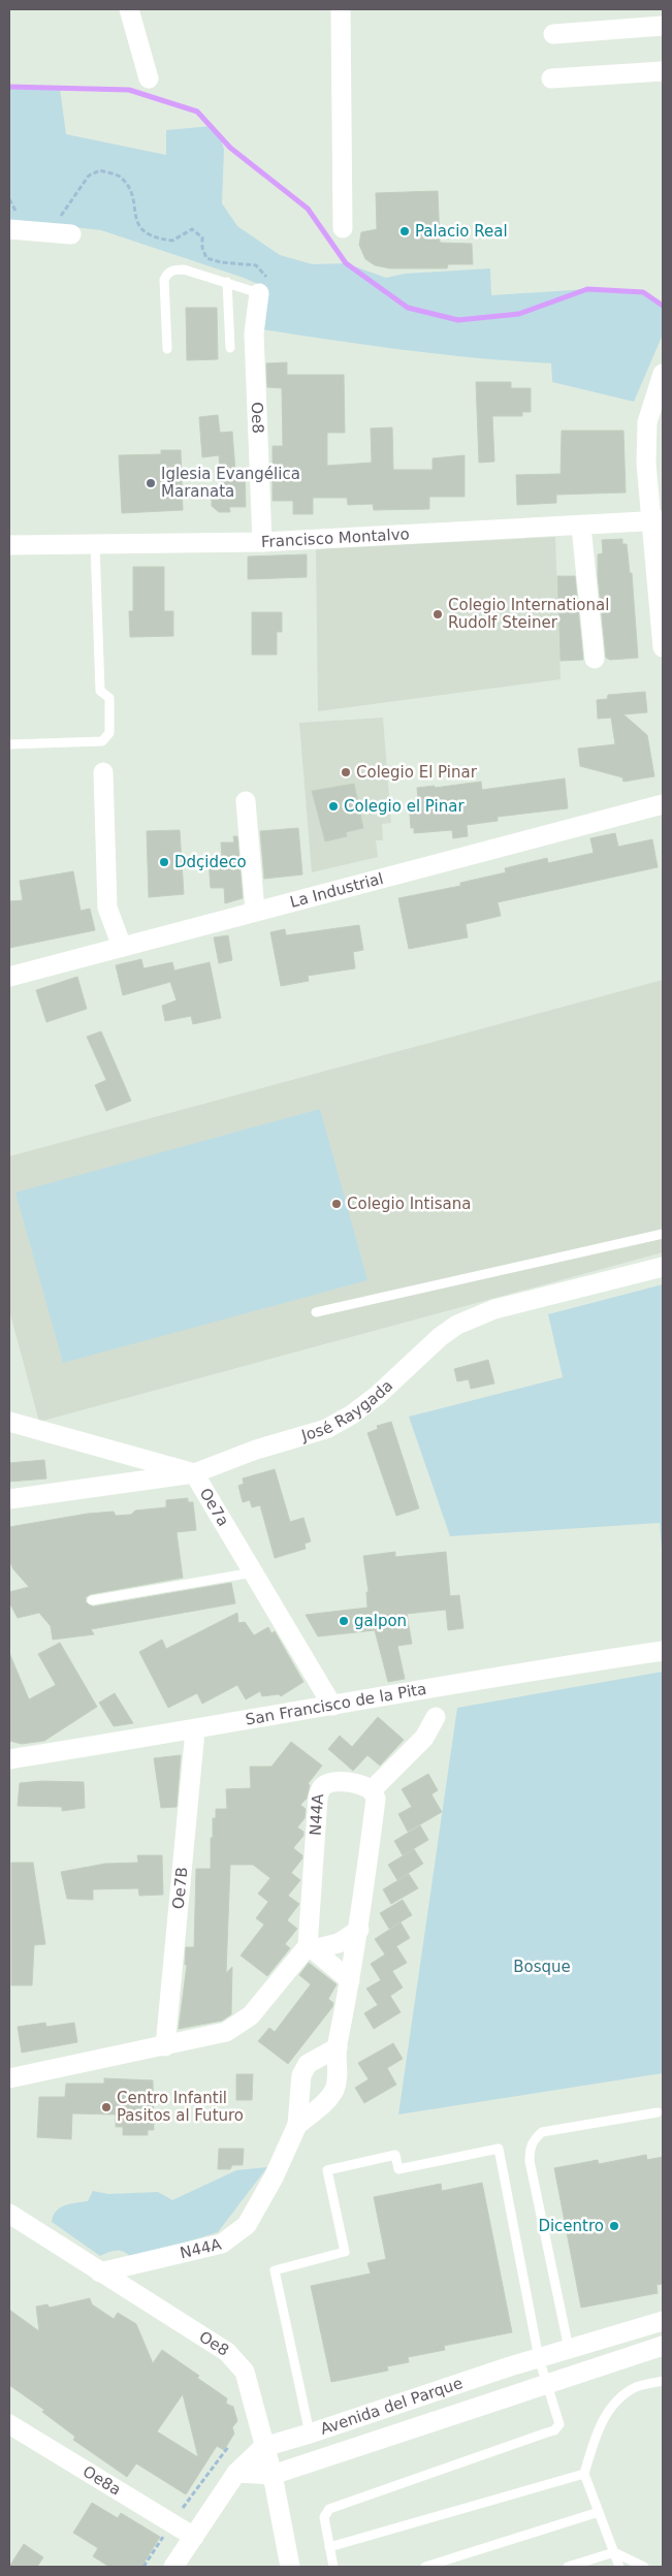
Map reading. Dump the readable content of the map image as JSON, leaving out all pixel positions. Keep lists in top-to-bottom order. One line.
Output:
{"streets":{"street":["Oe8","Francisco Montalvo","La Industrial","José Raygada","Oe7a","San Francisco de la Pita","N44A","Oe7B","Avenida del Parque","Oe8a"]},"crossings":[["Oe8","Francisco Montalvo"],["Oe8","N44A"],["Oe8","Avenida del Parque"],["José Raygada","Oe7a"],["Oe7a","San Francisco de la Pita"],["San Francisco de la Pita","Oe7B"],["Avenida del Parque","Oe8a"]],"parks":["Bosque"],"places":["Palacio Real","Iglesia Evangélica Maranata","Colegio International Rudolf Steiner","Colegio El Pinar","Colegio el Pinar","Ddçideco","Colegio Intisana","galpon","Centro Infantil Pasitos al Futuro","Dicentro"]}
